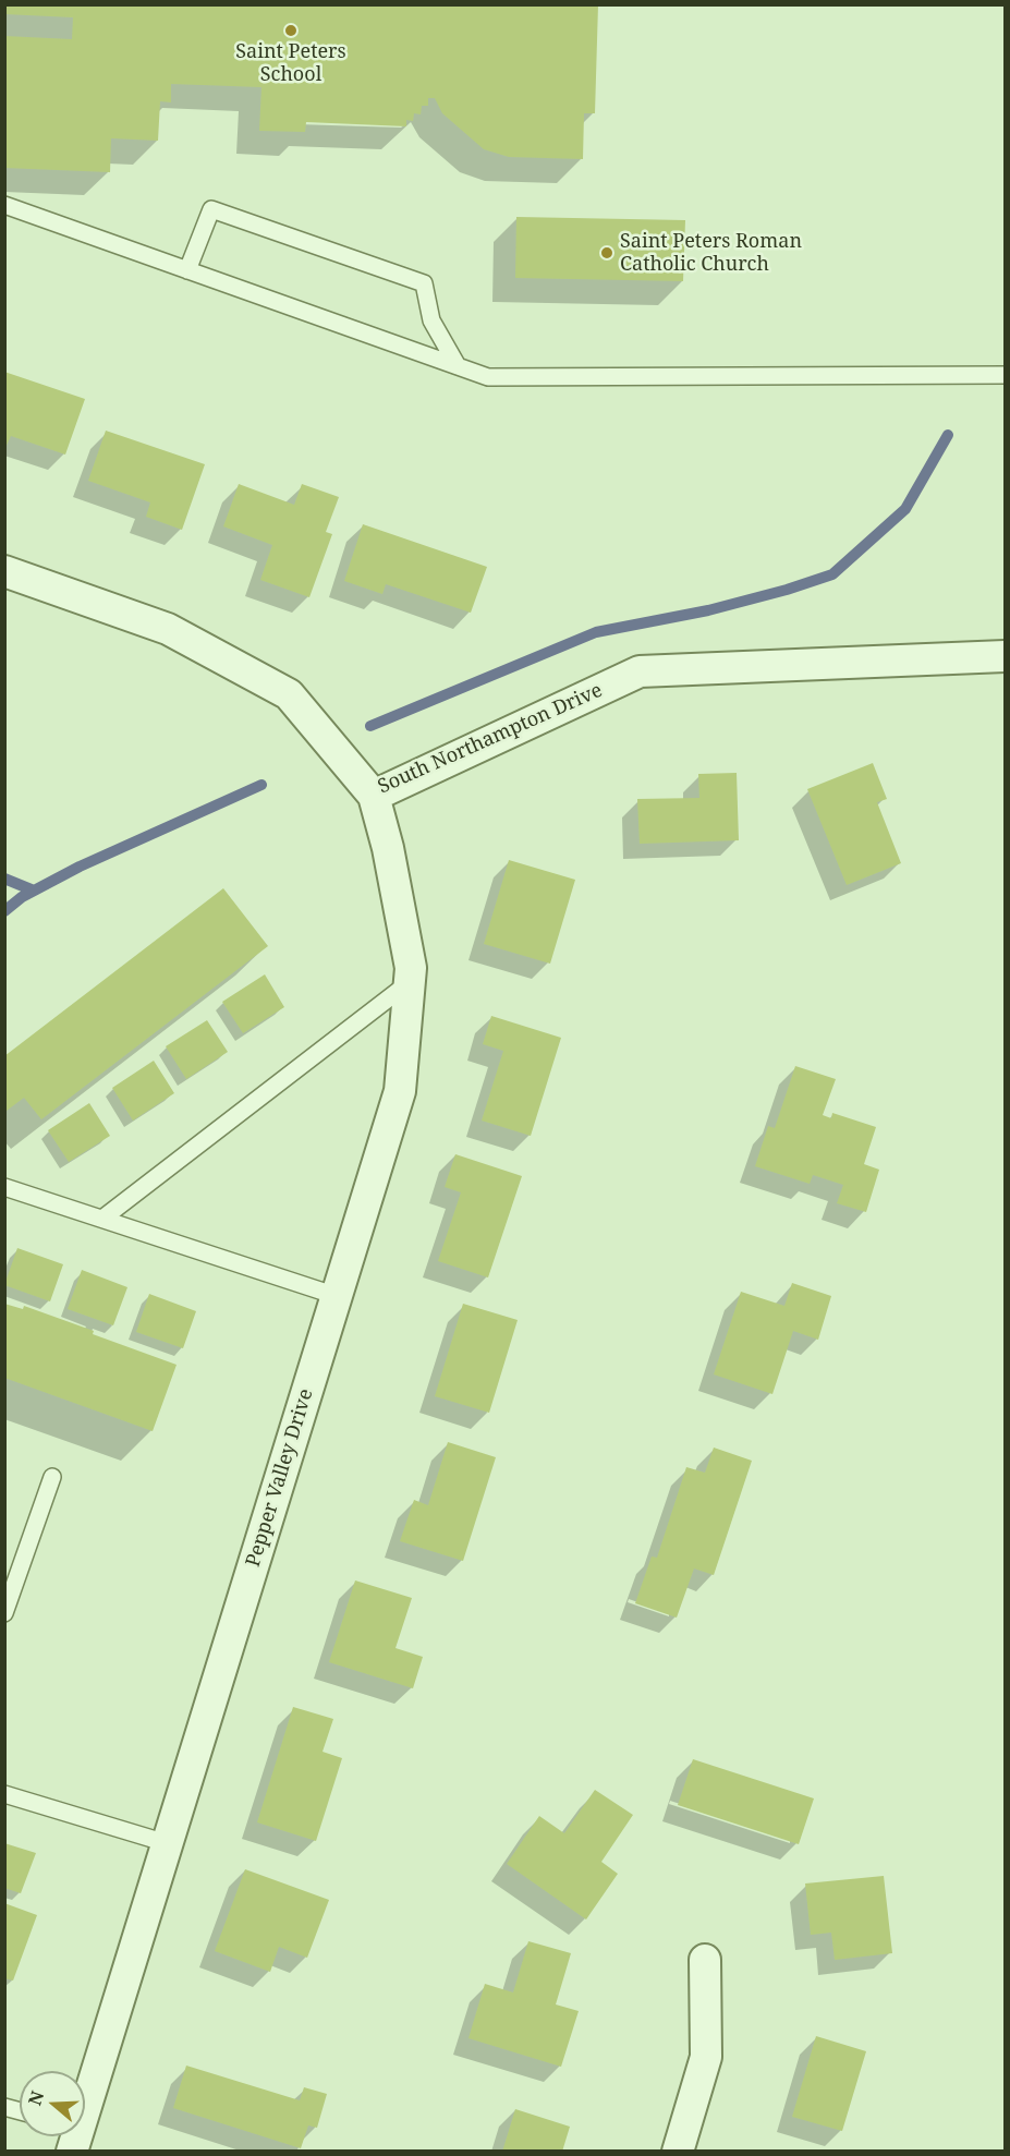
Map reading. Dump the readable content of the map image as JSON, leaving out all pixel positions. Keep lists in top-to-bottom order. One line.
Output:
{"streets":{"street":["South Northampton Drive","Pepper Valley Drive"]},"crossings":[["South Northampton Drive","Pepper Valley Drive"]],"places":["Saint Peters School","Saint Peters Roman Catholic Church"],"north":"left"}
